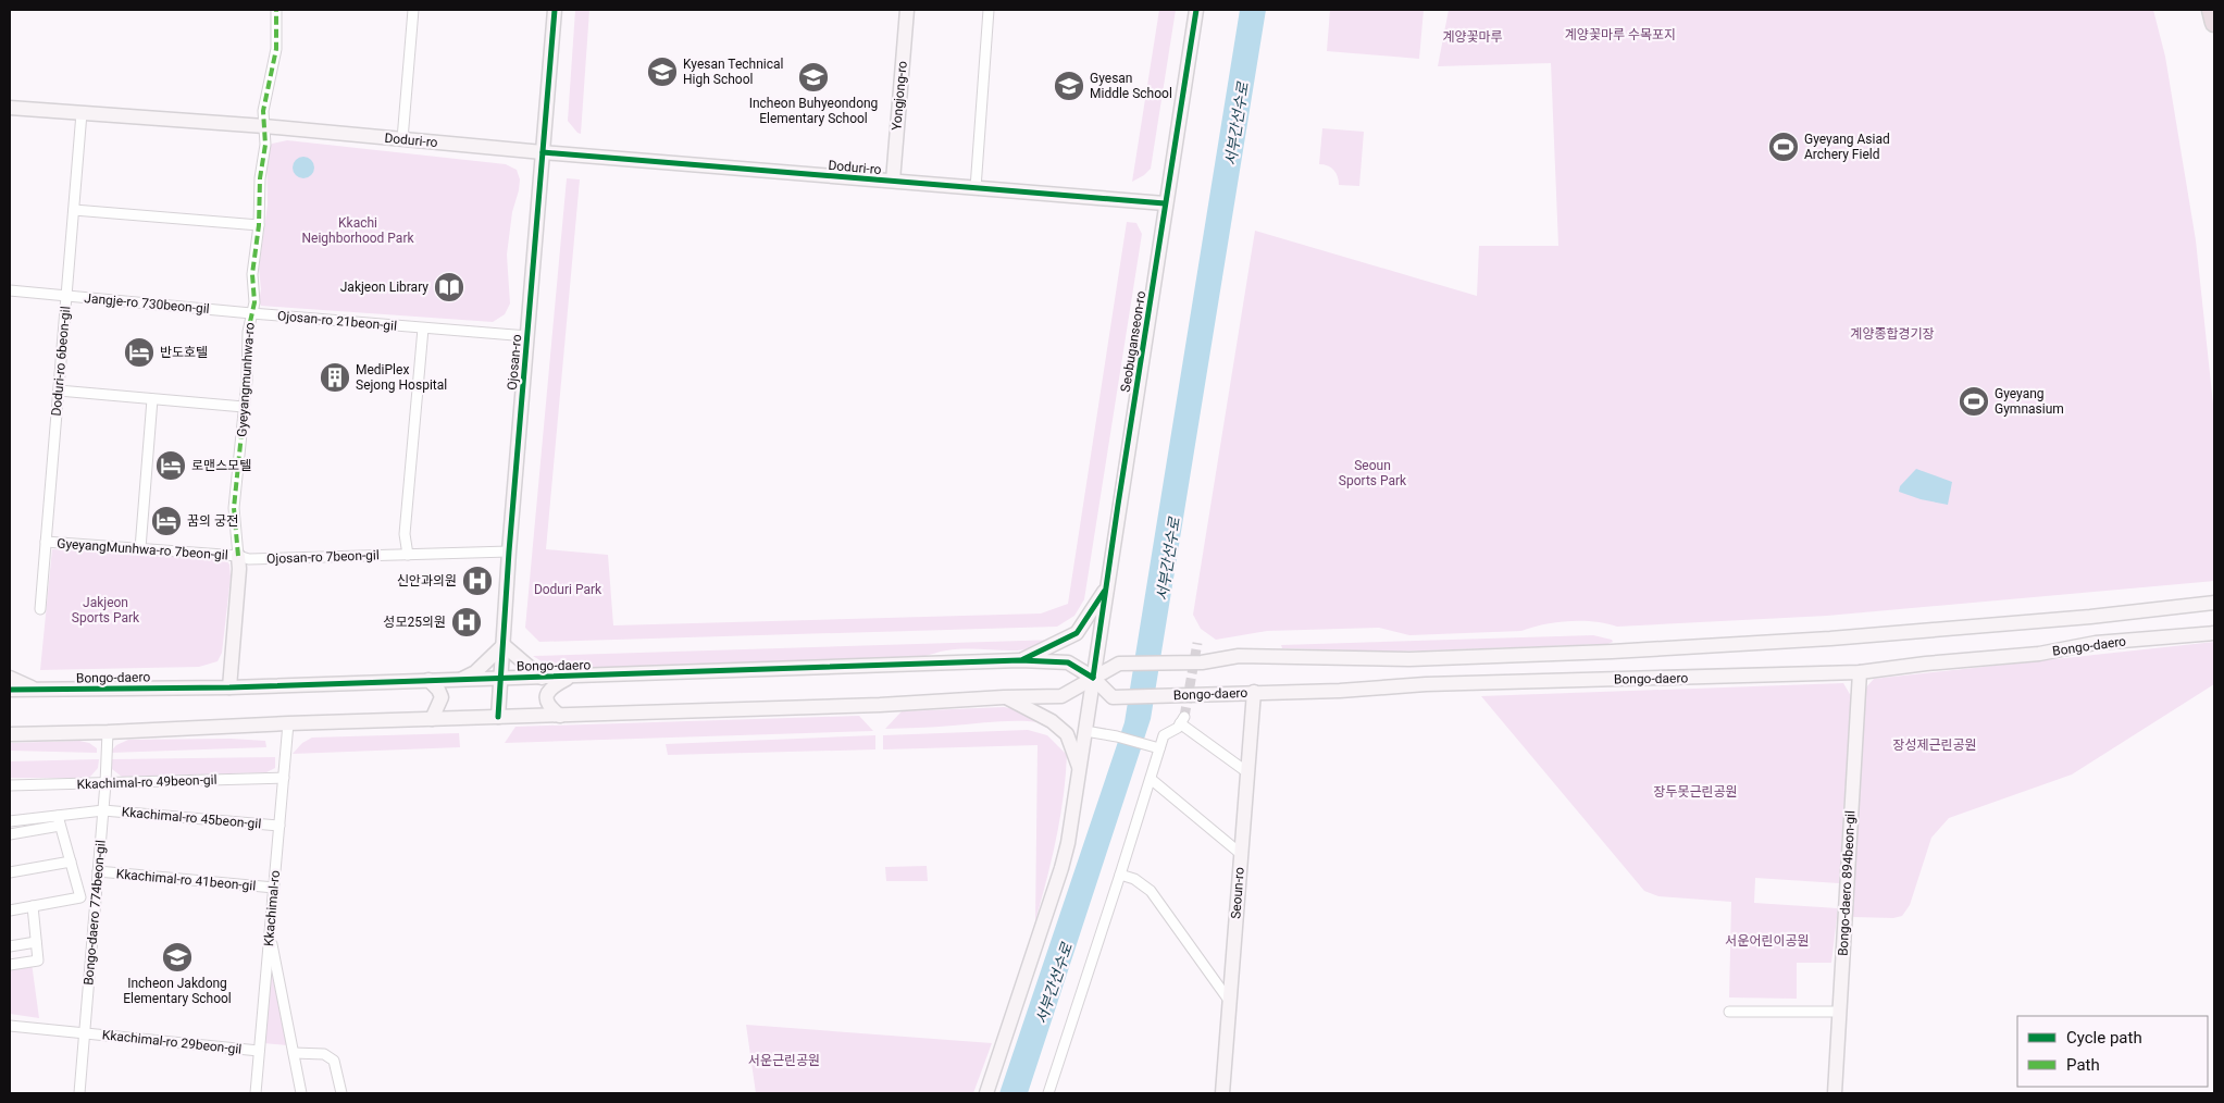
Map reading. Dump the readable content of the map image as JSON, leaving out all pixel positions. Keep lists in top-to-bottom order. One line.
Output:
{"streets":{"main road":["Yongjong-ro","Doduri-ro","Seobuganseon-ro","Ojosan-ro","Gyeyangmunhwa-ro","Bongo-daero","Bongo-daero 894beon-gil","Seoun-ro"],"street":["Jangje-ro 730beon-gil","Ojosan-ro 21beon-gil","Doduri-ro 6beon-gil","GyeyangMunhwa-ro 7beon-gil","Ojosan-ro 7beon-gil","Kkachimal-ro 49beon-gil","Kkachimal-ro 45beon-gil","Kkachimal-ro 41beon-gil","Kkachimal-ro","Bongo-daero 774beon-gil","Kkachimal-ro 29beon-gil"]},"crossings":[["Yongjong-ro","Doduri-ro"],["Doduri-ro","Seobuganseon-ro"],["Doduri-ro","Doduri-ro 6beon-gil"],["Doduri-ro","Ojosan-ro"],["Doduri-ro","Gyeyangmunhwa-ro"],["Jangje-ro 730beon-gil","Ojosan-ro 21beon-gil"],["Jangje-ro 730beon-gil","Doduri-ro 6beon-gil"],["Jangje-ro 730beon-gil","Gyeyangmunhwa-ro"],["Ojosan-ro 21beon-gil","Ojosan-ro"],["Ojosan-ro 21beon-gil","Gyeyangmunhwa-ro"],["Seobuganseon-ro","Bongo-daero"],["Doduri-ro 6beon-gil","GyeyangMunhwa-ro 7beon-gil"],["Ojosan-ro","Ojosan-ro 7beon-gil"],["Ojosan-ro","Bongo-daero"],["Gyeyangmunhwa-ro","GyeyangMunhwa-ro 7beon-gil"],["Gyeyangmunhwa-ro","Ojosan-ro 7beon-gil"],["Gyeyangmunhwa-ro","Bongo-daero"],["GyeyangMunhwa-ro 7beon-gil","Ojosan-ro 7beon-gil"],["Bongo-daero","Bongo-daero 894beon-gil"],["Bongo-daero","Seoun-ro"],["Bongo-daero","Kkachimal-ro"],["Bongo-daero","Bongo-daero 774beon-gil"],["Kkachimal-ro 49beon-gil","Kkachimal-ro"],["Kkachimal-ro 49beon-gil","Bongo-daero 774beon-gil"],["Kkachimal-ro 45beon-gil","Kkachimal-ro"],["Kkachimal-ro 45beon-gil","Bongo-daero 774beon-gil"],["Kkachimal-ro 41beon-gil","Kkachimal-ro"],["Kkachimal-ro 41beon-gil","Bongo-daero 774beon-gil"],["Kkachimal-ro","Kkachimal-ro 29beon-gil"],["Bongo-daero 774beon-gil","Kkachimal-ro 29beon-gil"]],"water":["서부간선수로"],"parks":["계양꽃마루 수목포지","계양꽃마루","Kkachi Neighborhood Park","계양종합경기장","Seoun Sports Park","Doduri Park","Jakjeon Sports Park","장성제근린공원","장두못근린공원","서운어린이공원","서운근린공원"],"places":{"school or university":["Kyesan Technical High School","Incheon Buhyeondong Elementary School","Gyesan Middle School","Incheon Jakdong Elementary School"],"sports":["Gyeyang Asiad Archery Field","Gyeyang Gymnasium"],"library":["Jakjeon Library"],"hotel":["반도호텔","로맨스모텔","꿈의 궁전"],"building":["MediPlex Sejong Hospital"],"hospital":["신안과의원","성모25의원"]},"legend":["Cycle path","Path"]}
